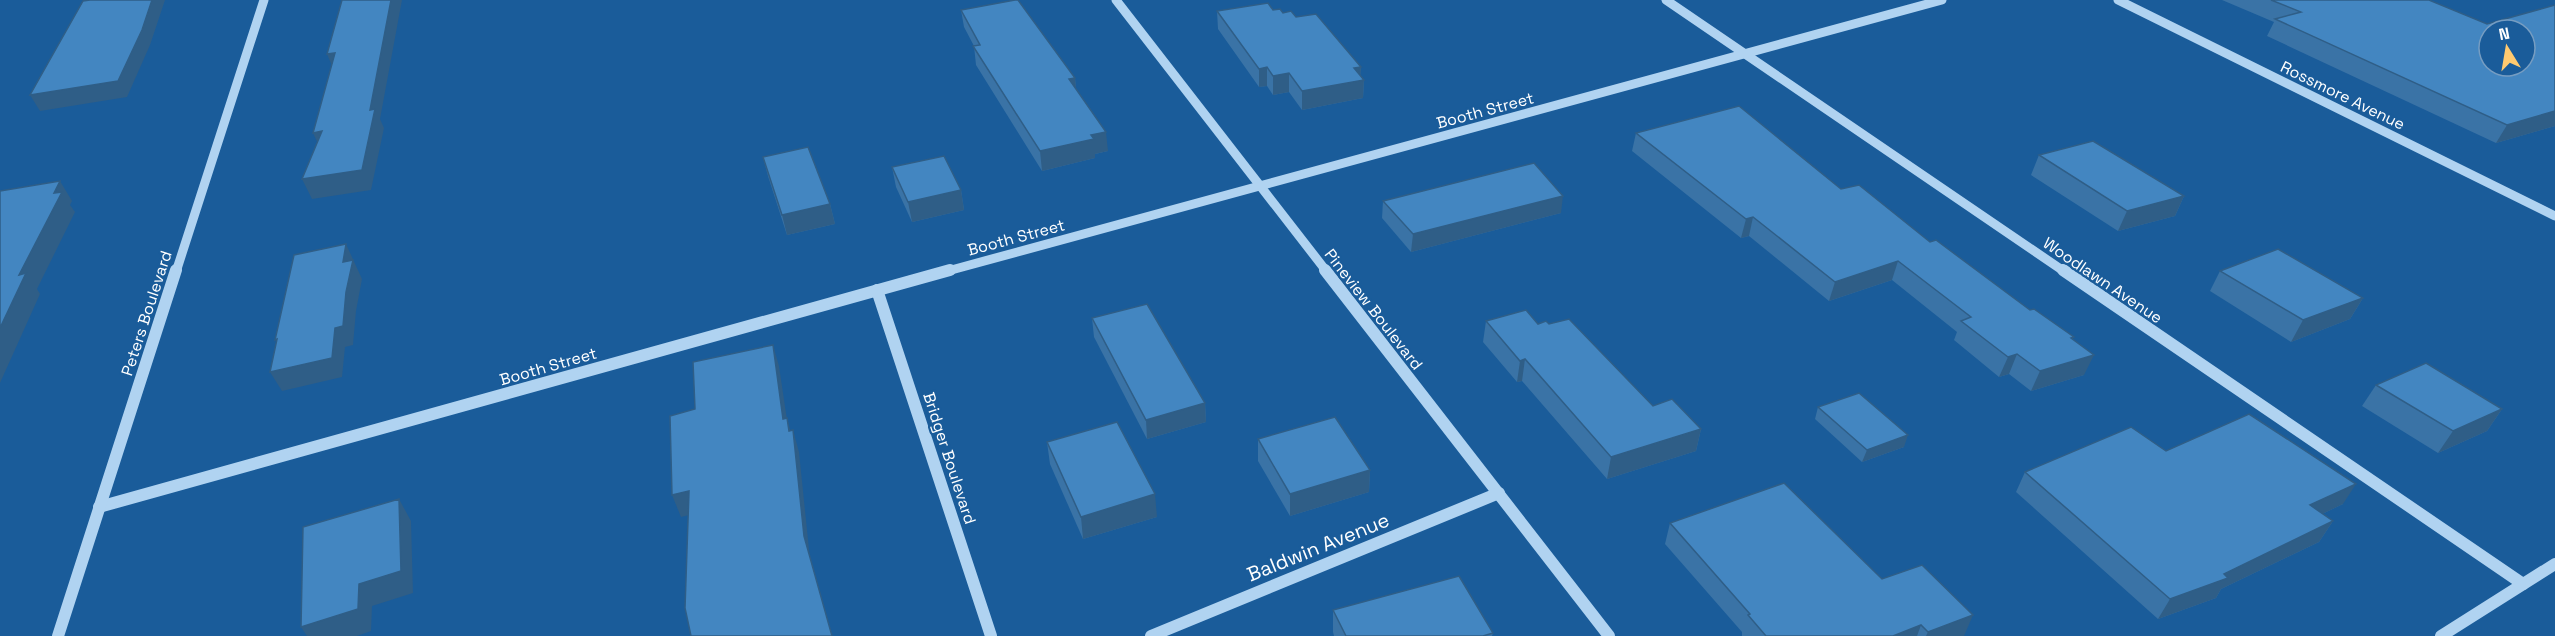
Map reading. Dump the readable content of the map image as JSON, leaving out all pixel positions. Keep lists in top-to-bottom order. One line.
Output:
{"streets":{"street":["Rossmore Avenue","Booth Street","Woodlawn Avenue","Pineview Boulevard","Peters Boulevard","Bridger Boulevard","Baldwin Avenue"]},"crossings":[["Booth Street","Woodlawn Avenue"],["Booth Street","Pineview Boulevard"],["Booth Street","Peters Boulevard"],["Booth Street","Bridger Boulevard"],["Pineview Boulevard","Baldwin Avenue"]],"north":"top"}
